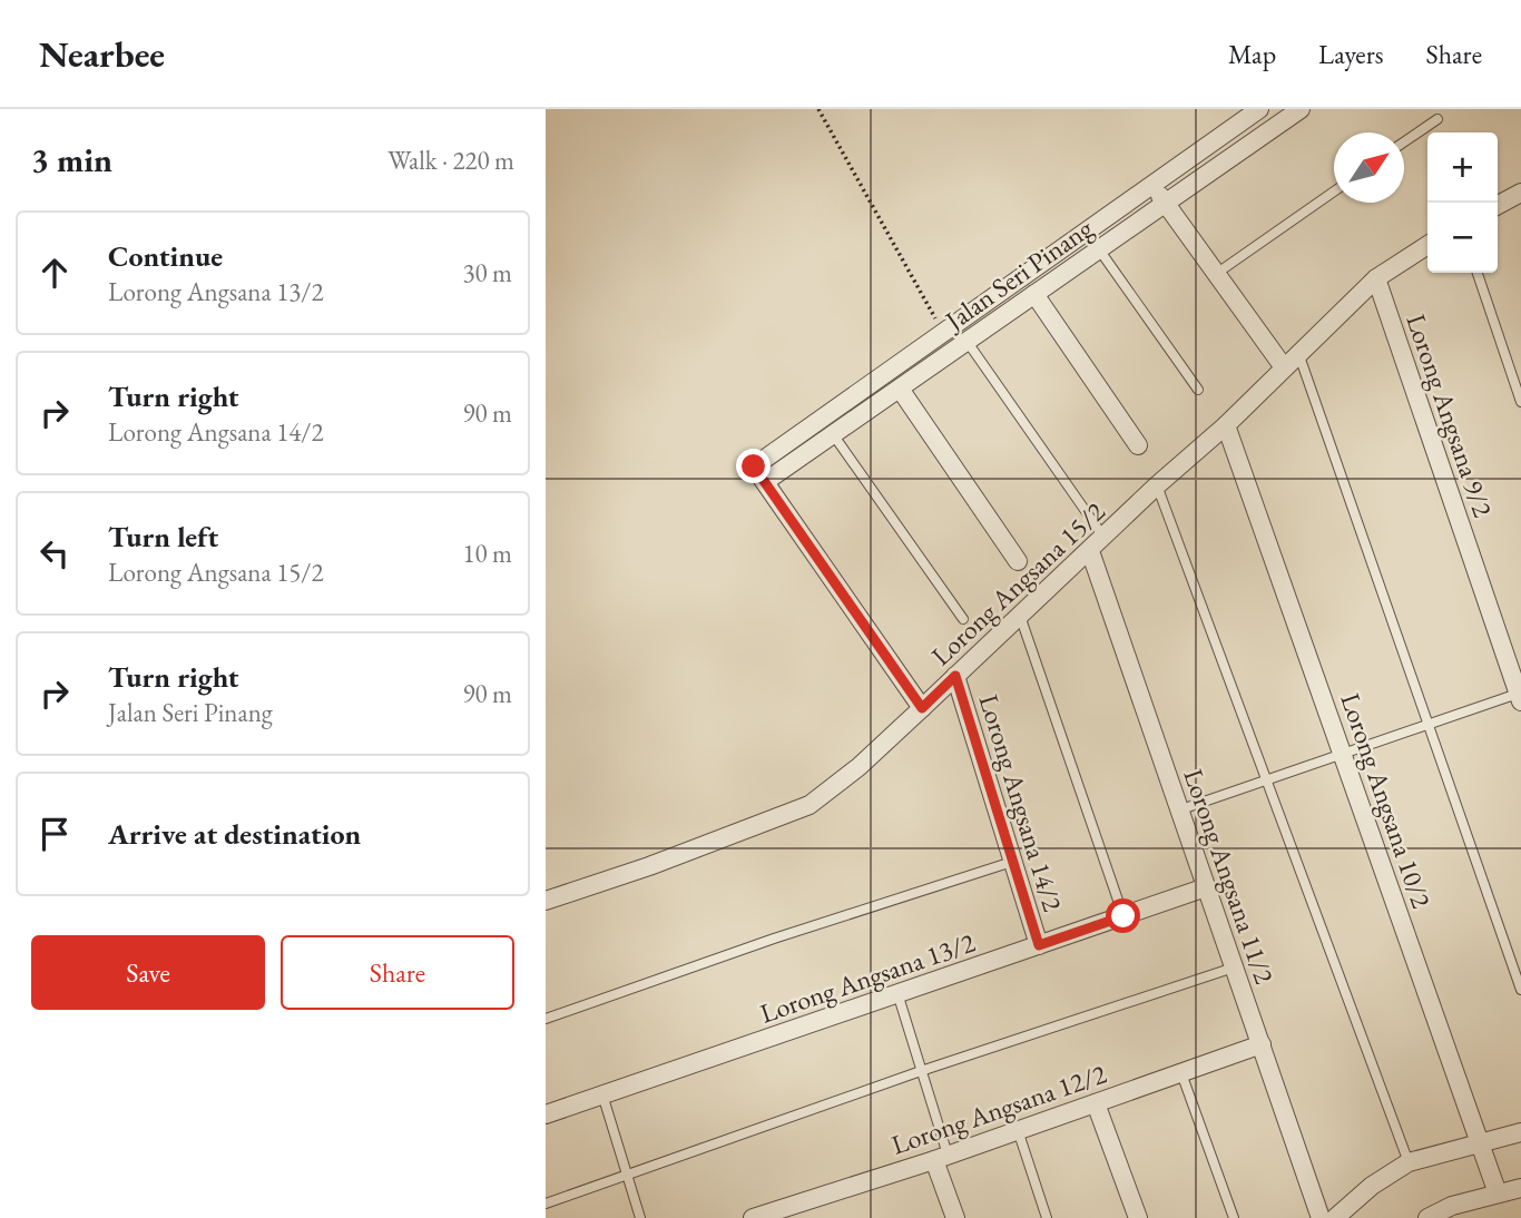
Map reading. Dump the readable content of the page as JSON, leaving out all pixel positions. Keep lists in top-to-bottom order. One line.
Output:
{"streets":{"street":["Jalan Seri Pinang","Lorong Angsana 9/2","Lorong Angsana 15/2","Lorong Angsana 10/2","Lorong Angsana 14/2","Lorong Angsana 11/2","Lorong Angsana 13/2","Lorong Angsana 12/2"]},"crossings":[["Lorong Angsana 9/2","Lorong Angsana 15/2"],["Lorong Angsana 15/2","Lorong Angsana 10/2"],["Lorong Angsana 15/2","Lorong Angsana 14/2"],["Lorong Angsana 15/2","Lorong Angsana 11/2"],["Lorong Angsana 14/2","Lorong Angsana 13/2"],["Lorong Angsana 11/2","Lorong Angsana 13/2"],["Lorong Angsana 11/2","Lorong Angsana 12/2"]],"north":"top right","page":{"header":"Nearbee","nav":["Map","Layers","Share"],"heading":["3 min","Walk · 220 m"],"map_buttons":["+","−"],"list":[["Continue","Lorong Angsana 13/2","30 m"],["Turn right","Lorong Angsana 14/2","90 m"],["Turn left","Lorong Angsana 15/2","10 m"],["Turn right","Jalan Seri Pinang","90 m"],"Arrive at destination"],"buttons":["Save","Share"]}}
